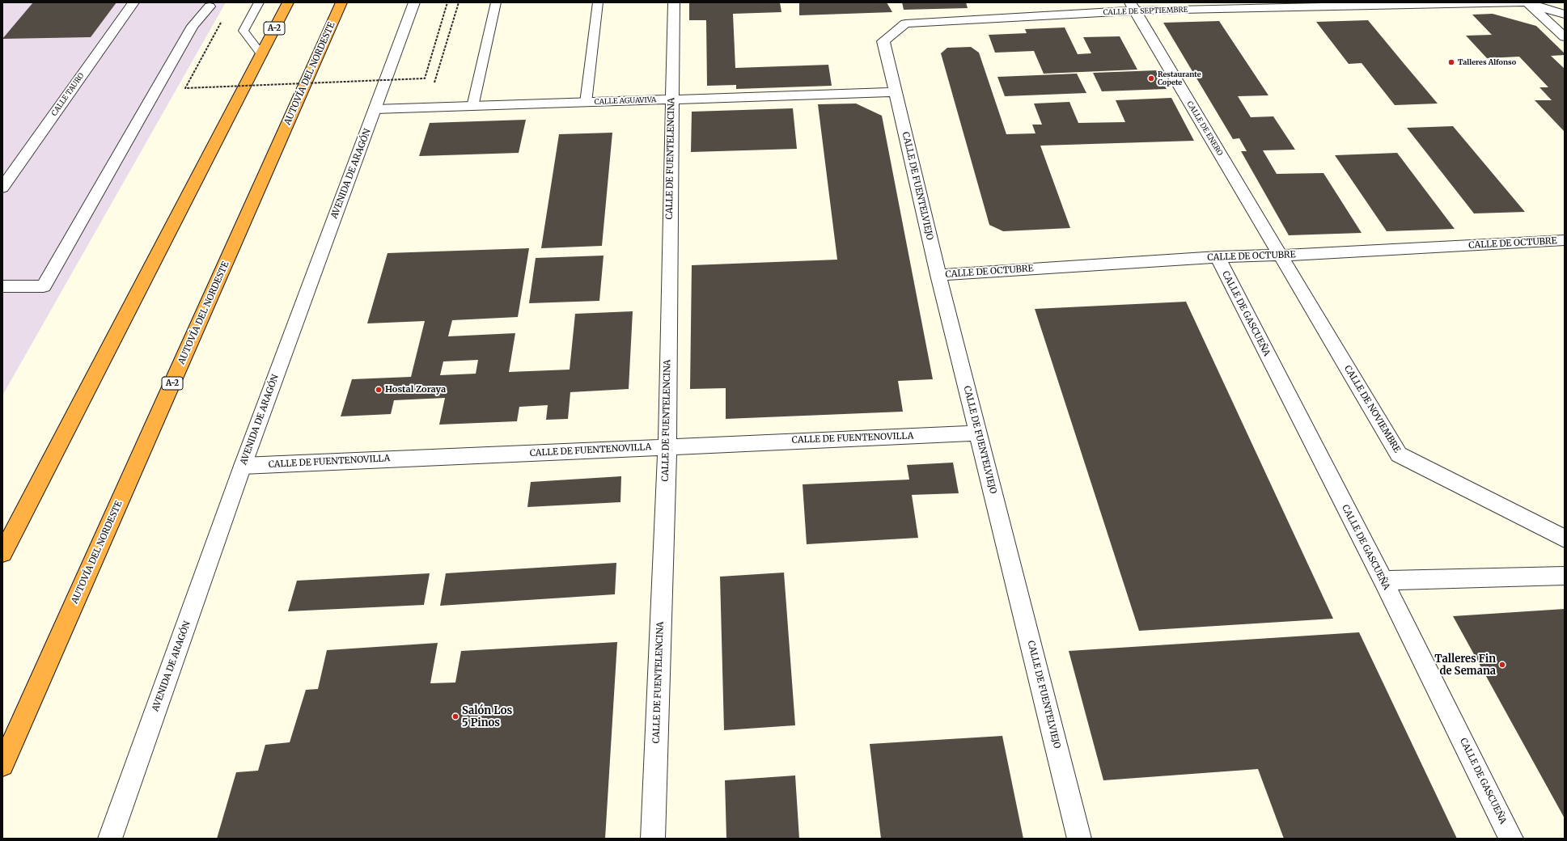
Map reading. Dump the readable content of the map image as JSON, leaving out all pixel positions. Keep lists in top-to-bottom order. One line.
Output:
{"streets":{"highway":["A-2","AUTOVÍA DEL NORDESTE"],"street":["CALLE DE SEPTIEMBRE","CALLE TAURO","CALLE AGUAVIVA","CALLE DE ENERO","CALLE DE FUENTELENCINA","AVENIDA DE ARAGÓN","CALLE DE FUENTELVIEJO","CALLE DE OCTUBRE","CALLE DE GASCUEÑA","CALLE DE NOVIEMBRE","CALLE DE FUENTENOVILLA"]},"crossings":[["CALLE DE SEPTIEMBRE","CALLE DE ENERO"],["CALLE DE SEPTIEMBRE","CALLE DE FUENTELVIEJO"],["CALLE AGUAVIVA","CALLE DE FUENTELENCINA"],["CALLE AGUAVIVA","AVENIDA DE ARAGÓN"],["CALLE AGUAVIVA","CALLE DE FUENTELVIEJO"],["CALLE DE ENERO","CALLE DE OCTUBRE"],["CALLE DE ENERO","CALLE DE NOVIEMBRE"],["CALLE DE FUENTELENCINA","CALLE DE FUENTENOVILLA"],["AVENIDA DE ARAGÓN","CALLE DE FUENTENOVILLA"],["CALLE DE FUENTELVIEJO","CALLE DE OCTUBRE"],["CALLE DE FUENTELVIEJO","CALLE DE FUENTENOVILLA"],["CALLE DE OCTUBRE","CALLE DE GASCUEÑA"],["CALLE DE OCTUBRE","CALLE DE NOVIEMBRE"]],"places":["Talleres Alfonso","Restaurante Copete","Hostal Zoraya","Talleres Fin de Semana","Salón Los 5 Pinos"]}
